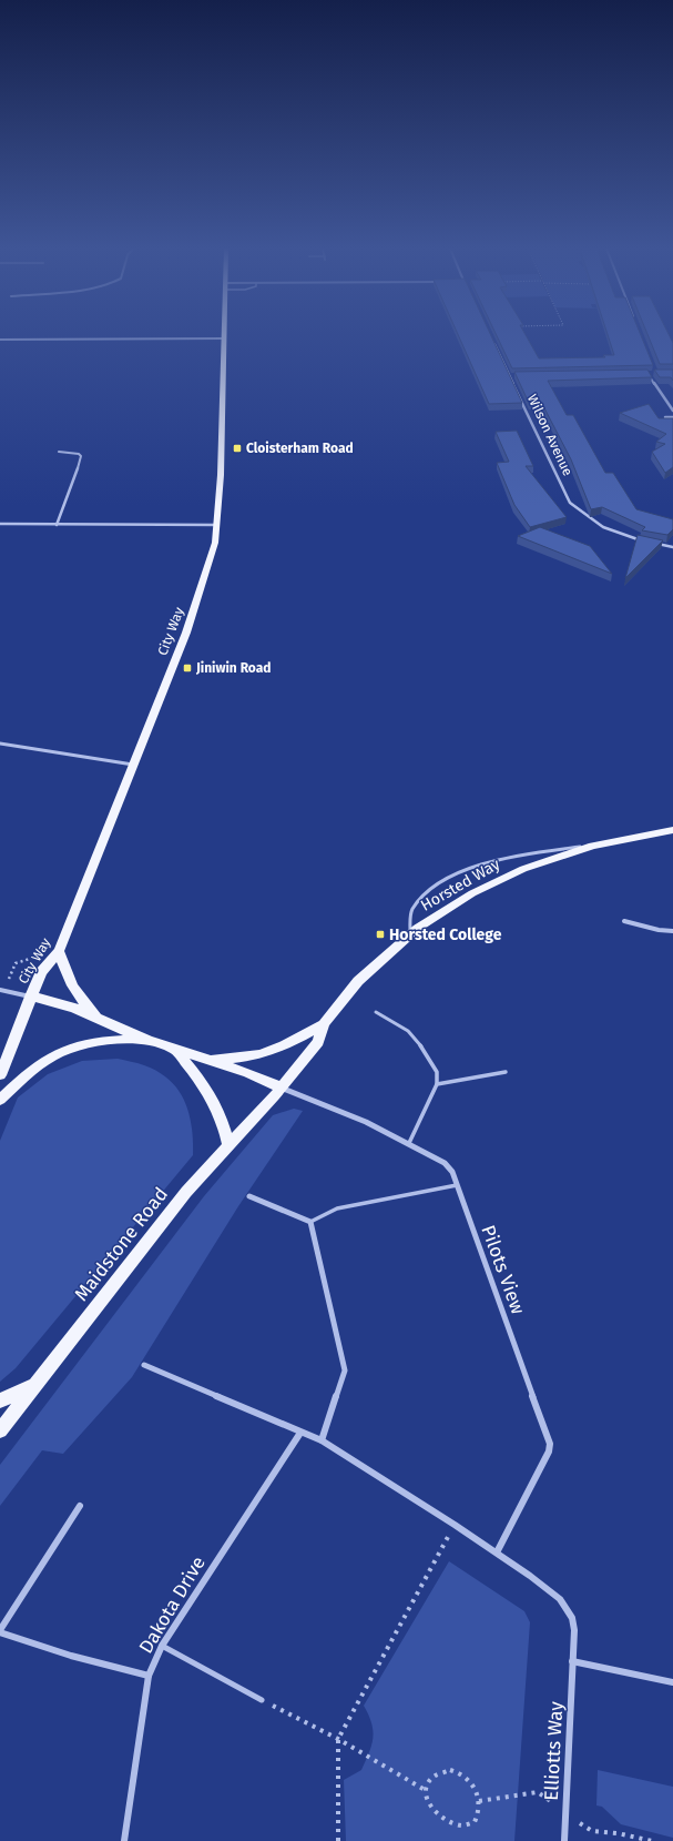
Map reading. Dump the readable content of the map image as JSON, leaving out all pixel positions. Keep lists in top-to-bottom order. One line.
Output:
{"streets":{"main road":["City Way","Horsted Way","Maidstone Road"],"street":["Wilson Avenue","Pilots View","Dakota Drive","Elliotts Way"]},"crossings":[["Horsted Way","Maidstone Road"],["Horsted Way","Pilots View"],["Maidstone Road","Pilots View"],["Pilots View","Elliotts Way"],["Dakota Drive","Elliotts Way"]],"places":{"transit":["Cloisterham Road","Jiniwin Road","Horsted College"]}}
